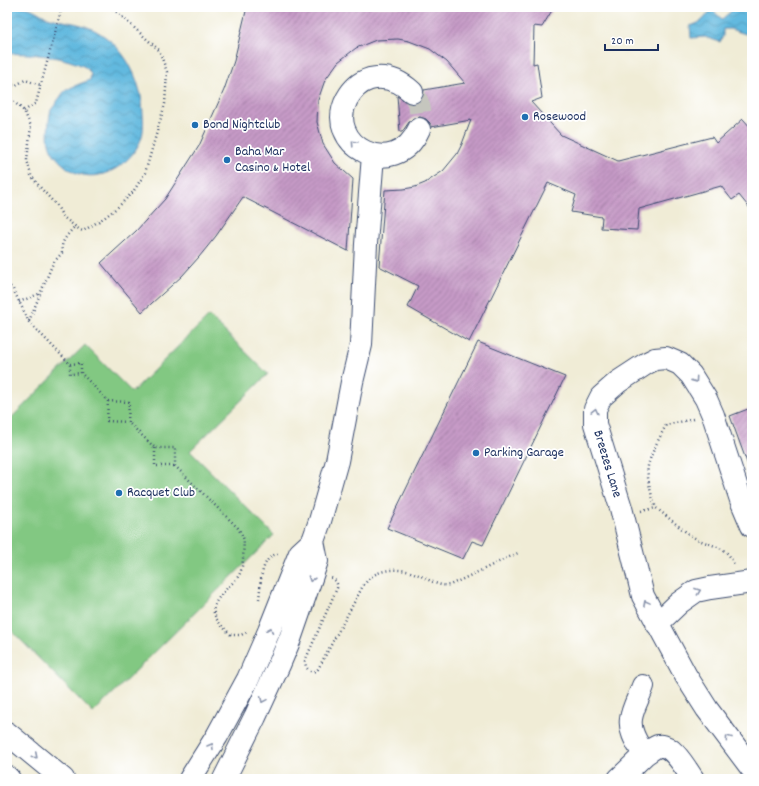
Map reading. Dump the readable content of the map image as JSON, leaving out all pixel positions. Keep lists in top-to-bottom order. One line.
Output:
{"streets":{"main road":["Breezes Lane"]},"places":["Rosewood","Bond Nightclub","Baha Mar Casino & Hotel","Parking Garage","Racquet Club"],"scale_bar":"20 m"}
